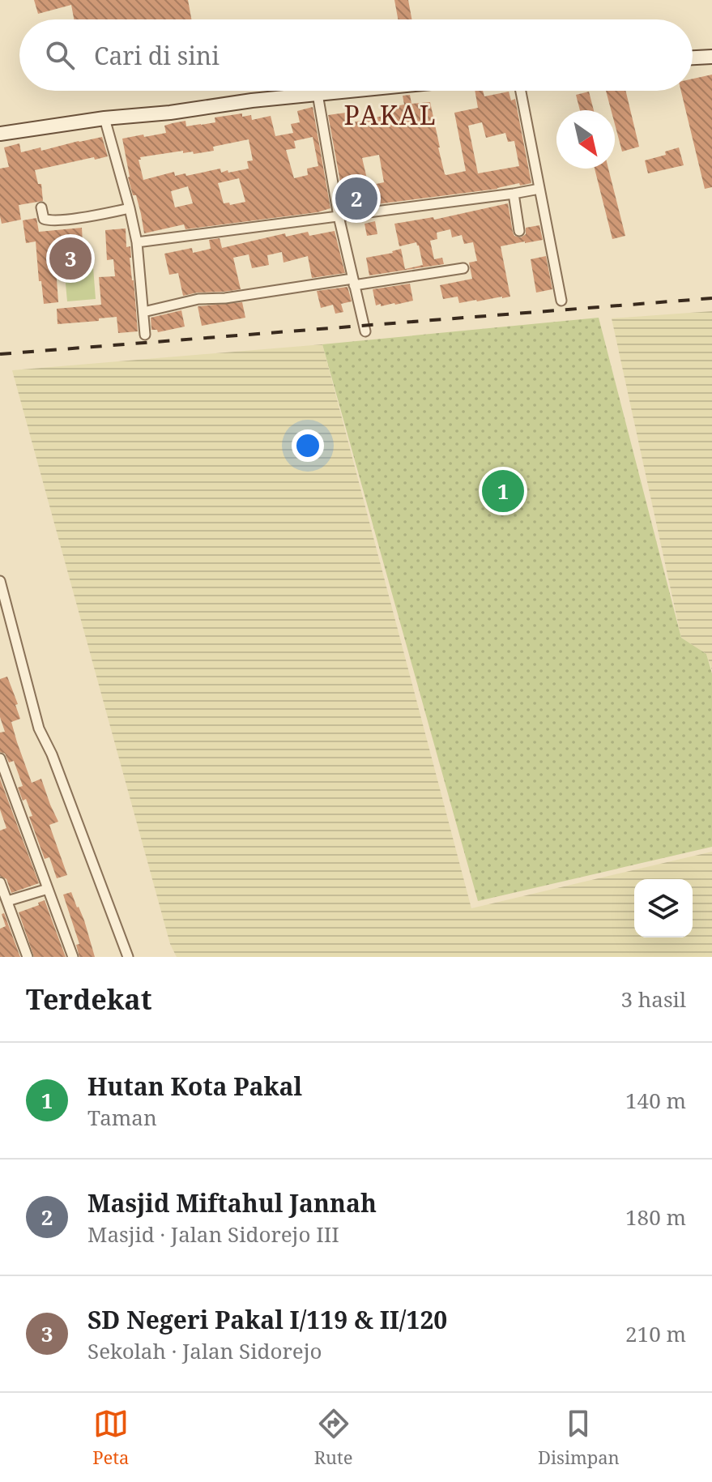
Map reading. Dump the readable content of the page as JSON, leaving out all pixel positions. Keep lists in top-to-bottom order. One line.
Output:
{"districts":["PAKAL"],"north":"bottom right","page":{"search":"Cari di sini","pins":["2","3","1"],"heading":["Terdekat","3 hasil"],"list":[{"mark":"1","name":"Hutan Kota Pakal","note":"Taman","value":"140 m"},{"mark":"2","name":"Masjid Miftahul Jannah","note":"Masjid · Jalan Sidorejo III","value":"180 m"},{"mark":"3","name":"SD Negeri Pakal I/119 & II/120","note":"Sekolah · Jalan Sidorejo","value":"210 m"}],"nav":["Peta","Rute","Disimpan"]}}
